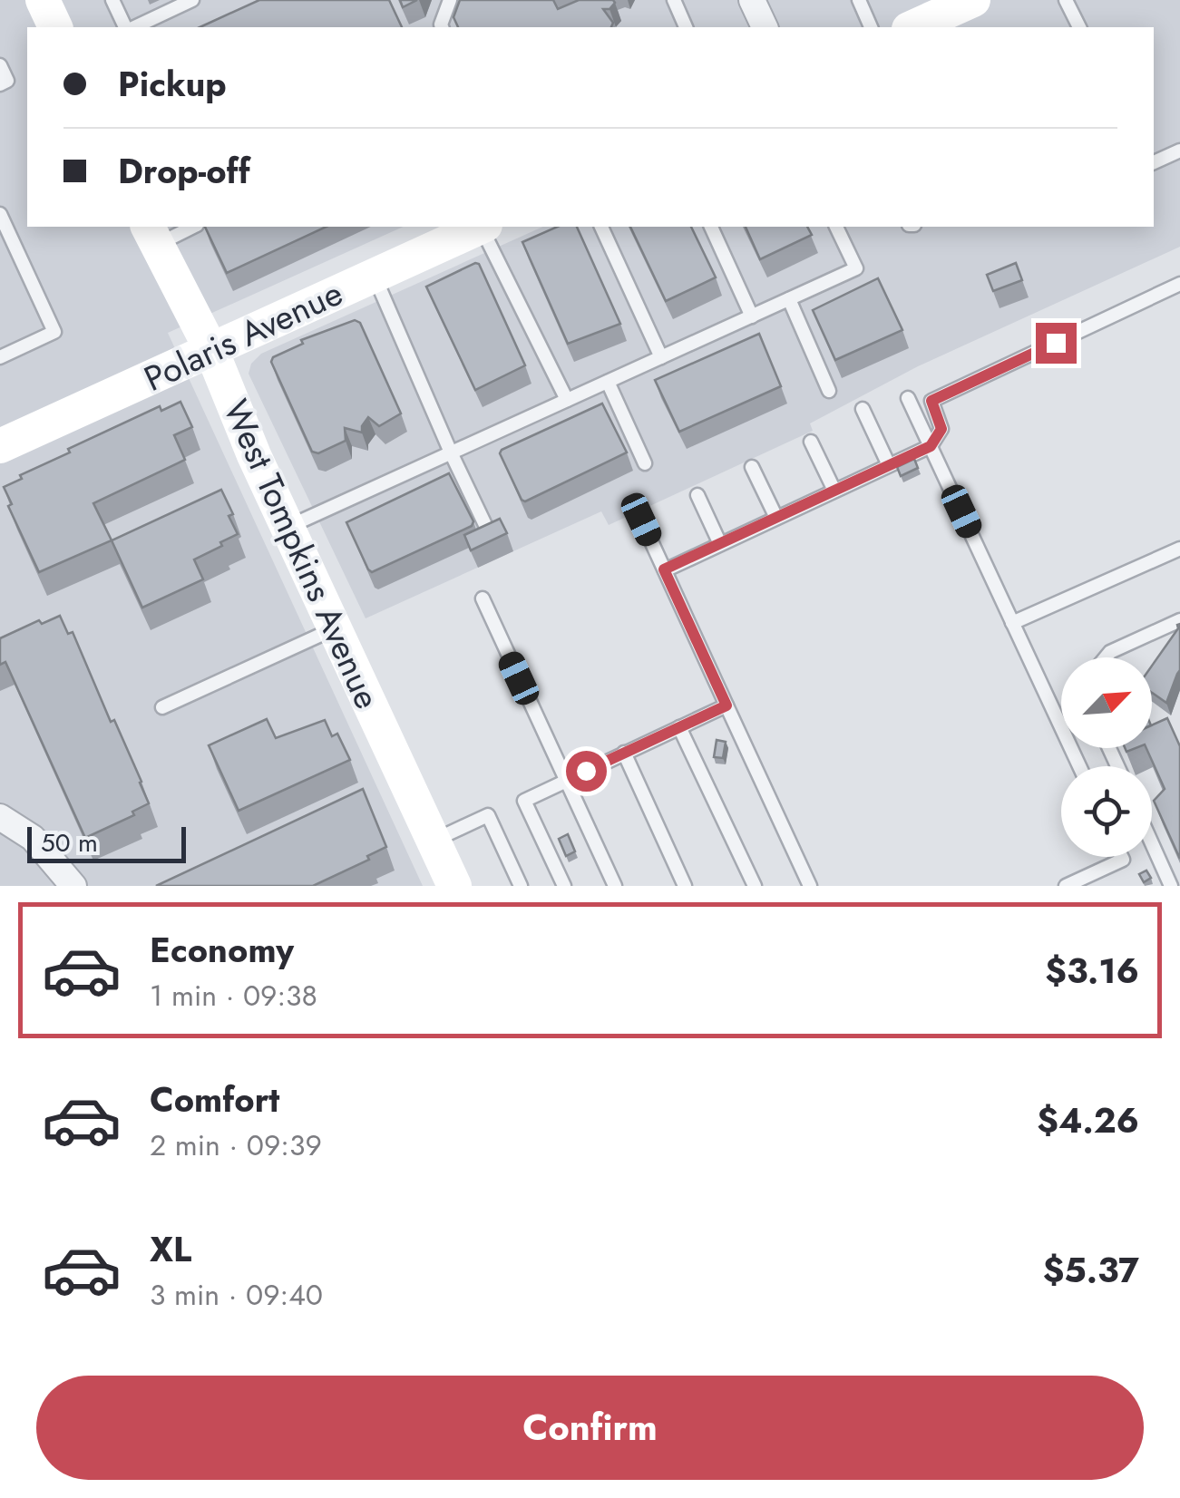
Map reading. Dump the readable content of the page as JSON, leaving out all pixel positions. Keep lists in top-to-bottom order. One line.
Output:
{"streets":{"street":["Polaris Avenue","West Tompkins Avenue"]},"crossings":[["Polaris Avenue","West Tompkins Avenue"]],"scale_bar":"50 m","north":"top right","page":{"banner":["Pickup","Drop-off"],"scale":"50 m","list":[{"name":"Economy","note":"1 min · 09:38","value":"$3.16"},{"name":"Comfort","note":"2 min · 09:39","value":"$4.26"},{"name":"XL","note":"3 min · 09:40","value":"$5.37"}],"buttons":"Confirm"}}
